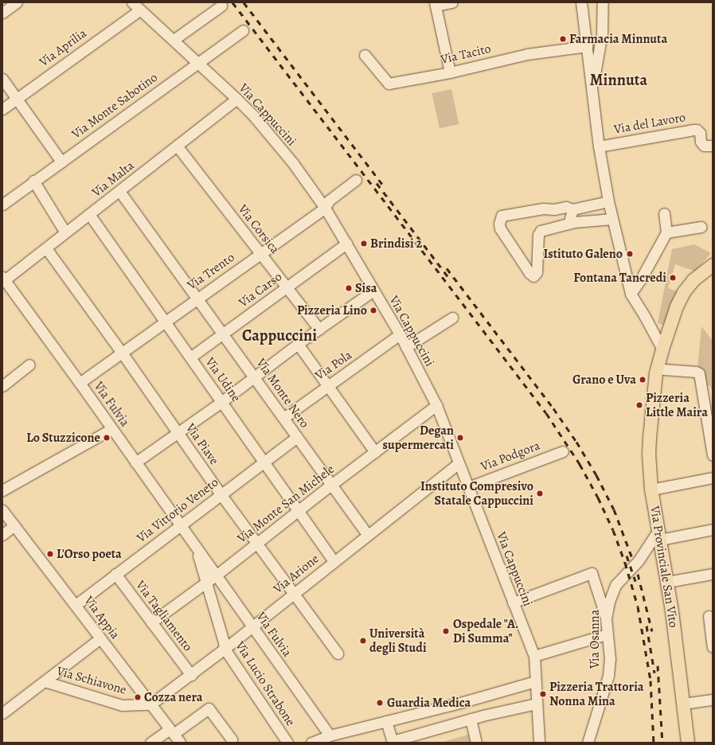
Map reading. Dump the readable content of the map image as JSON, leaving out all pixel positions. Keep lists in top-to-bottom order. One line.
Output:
{"streets":{"main road":["Via Provinciale San Vito"],"street":["Via Aprilia","Via Tacito","Via Monte Sabotino","Via Cappuccini","Via del Lavoro","Via Malta","Via Corsica","Via Trento","Via Carso","Via Pola","Via Udine","Via Monte Nero","Via Fulvia","Via Piave","Via Podgora","Via Monte San Michele","Via Vittorio Veneto","Via Arione","Via Tagliamento","Via Appia","Via Osanna","Via Schiavone","Via Lucio Strabone"]},"crossings":[["Via Aprilia","Via Cappuccini"],["Via Tacito","Via del Lavoro"],["Via Monte Sabotino","Via Cappuccini"],["Via Cappuccini","Via Malta"],["Via Cappuccini","Via Trento"],["Via Cappuccini","Via Carso"],["Via Cappuccini","Via Pola"],["Via Cappuccini","Via Podgora"],["Via Cappuccini","Via Monte San Michele"],["Via Cappuccini","Via Arione"],["Via del Lavoro","Via Provinciale San Vito"],["Via Malta","Via Corsica"],["Via Malta","Via Udine"],["Via Malta","Via Monte Nero"],["Via Malta","Via Fulvia"],["Via Malta","Via Piave"],["Via Corsica","Via Trento"],["Via Corsica","Via Carso"],["Via Trento","Via Udine"],["Via Trento","Via Monte Nero"],["Via Trento","Via Fulvia"],["Via Trento","Via Piave"],["Via Carso","Via Udine"],["Via Carso","Via Monte Nero"],["Via Pola","Via Monte Nero"],["Via Udine","Via Monte San Michele"],["Via Udine","Via Vittorio Veneto"],["Via Udine","Via Arione"],["Via Monte Nero","Via Monte San Michele"],["Via Monte Nero","Via Vittorio Veneto"],["Via Monte Nero","Via Arione"],["Via Fulvia","Via Monte San Michele"],["Via Fulvia","Via Vittorio Veneto"],["Via Fulvia","Via Arione"],["Via Fulvia","Via Lucio Strabone"],["Via Piave","Via Monte San Michele"],["Via Piave","Via Vittorio Veneto"],["Via Piave","Via Arione"],["Via Monte San Michele","Via Tagliamento"],["Via Monte San Michele","Via Lucio Strabone"],["Via Vittorio Veneto","Via Tagliamento"],["Via Vittorio Veneto","Via Appia"],["Via Provinciale San Vito","Via Osanna"],["Via Arione","Via Tagliamento"],["Via Arione","Via Appia"],["Via Arione","Via Schiavone"],["Via Arione","Via Lucio Strabone"],["Via Appia","Via Schiavone"]],"districts":["Minnuta","Cappuccini"],"places":["Farmacia Minnuta","Brindisi 2","Istituto Galeno","Fontana Tancredi","Sisa","Pizzeria Lino","Grano e Uva","Pizzeria Little Maira","Lo Stuzzicone","Degan supermercati","Instituto Compresivo Statale Cappuccini","L'Orso poeta","Ospedale \"A. Di Summa\"","Università degli Studi","Pizzeria Trattoria Nonna Mina","Cozza nera","Guardia Medica"]}
